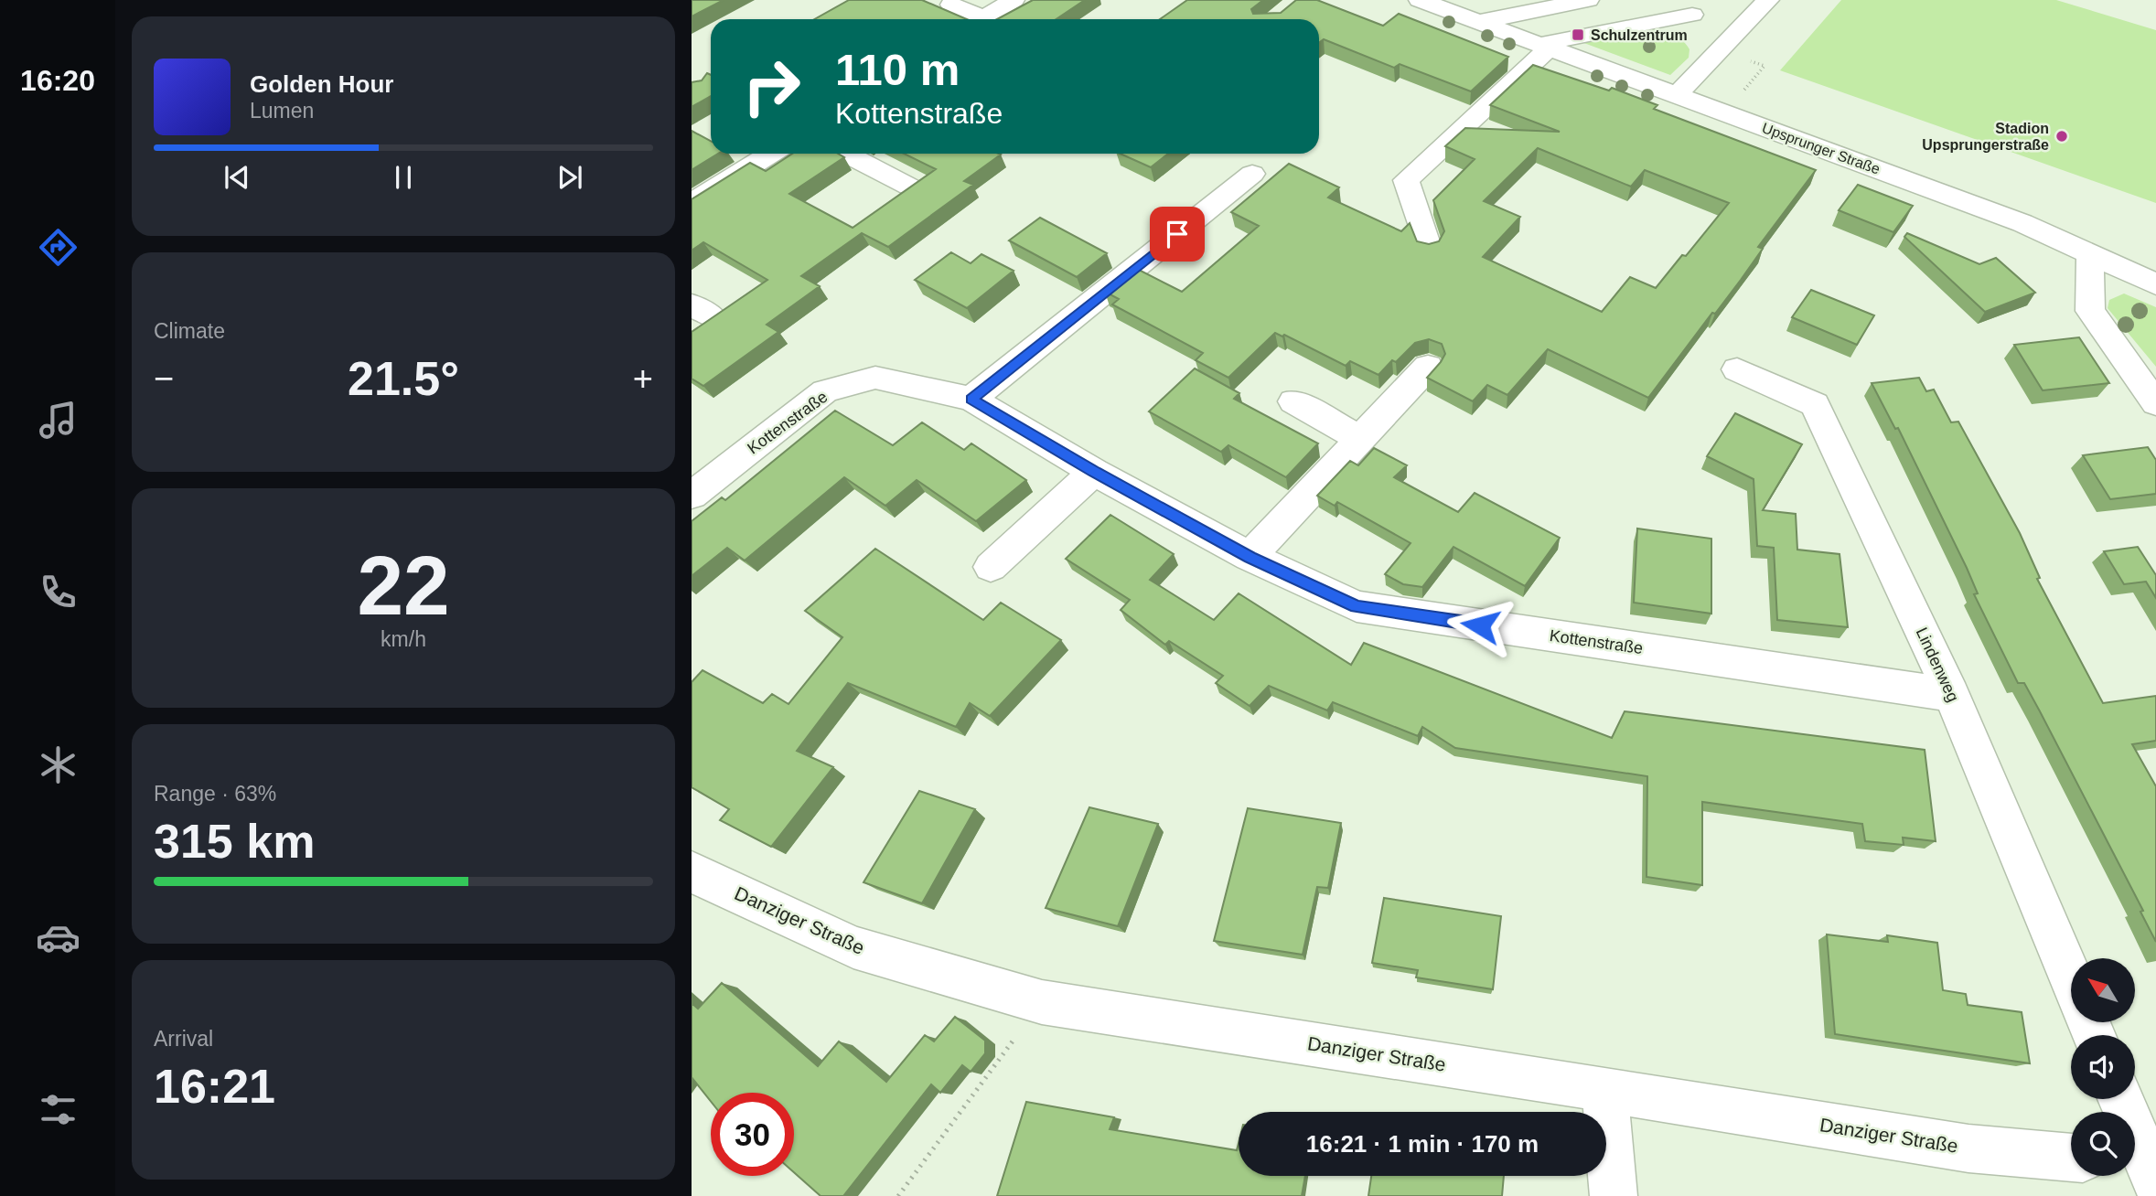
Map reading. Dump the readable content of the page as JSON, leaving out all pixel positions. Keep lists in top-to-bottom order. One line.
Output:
{"streets":{"street":["Upsprunger Straße","Kottenstraße","Lindenweg","Danziger Straße"]},"crossings":[["Kottenstraße","Lindenweg"]],"places":{"transit":["Schulzentrum"],"other":["Stadion Upsprungerstraße"]},"north":"top left","page":{"tabs":"16:20","turn":["110 m","Kottenstraße"],"song":["Golden Hour","Lumen"],"tile":["Climate",["22","km/h"],["Range · 63%","315 km"],["Arrival","16:21"]],"heat":["−","21.5°","+"],"limit":"30","trip":"16:21 · 1 min · 170 m"}}
